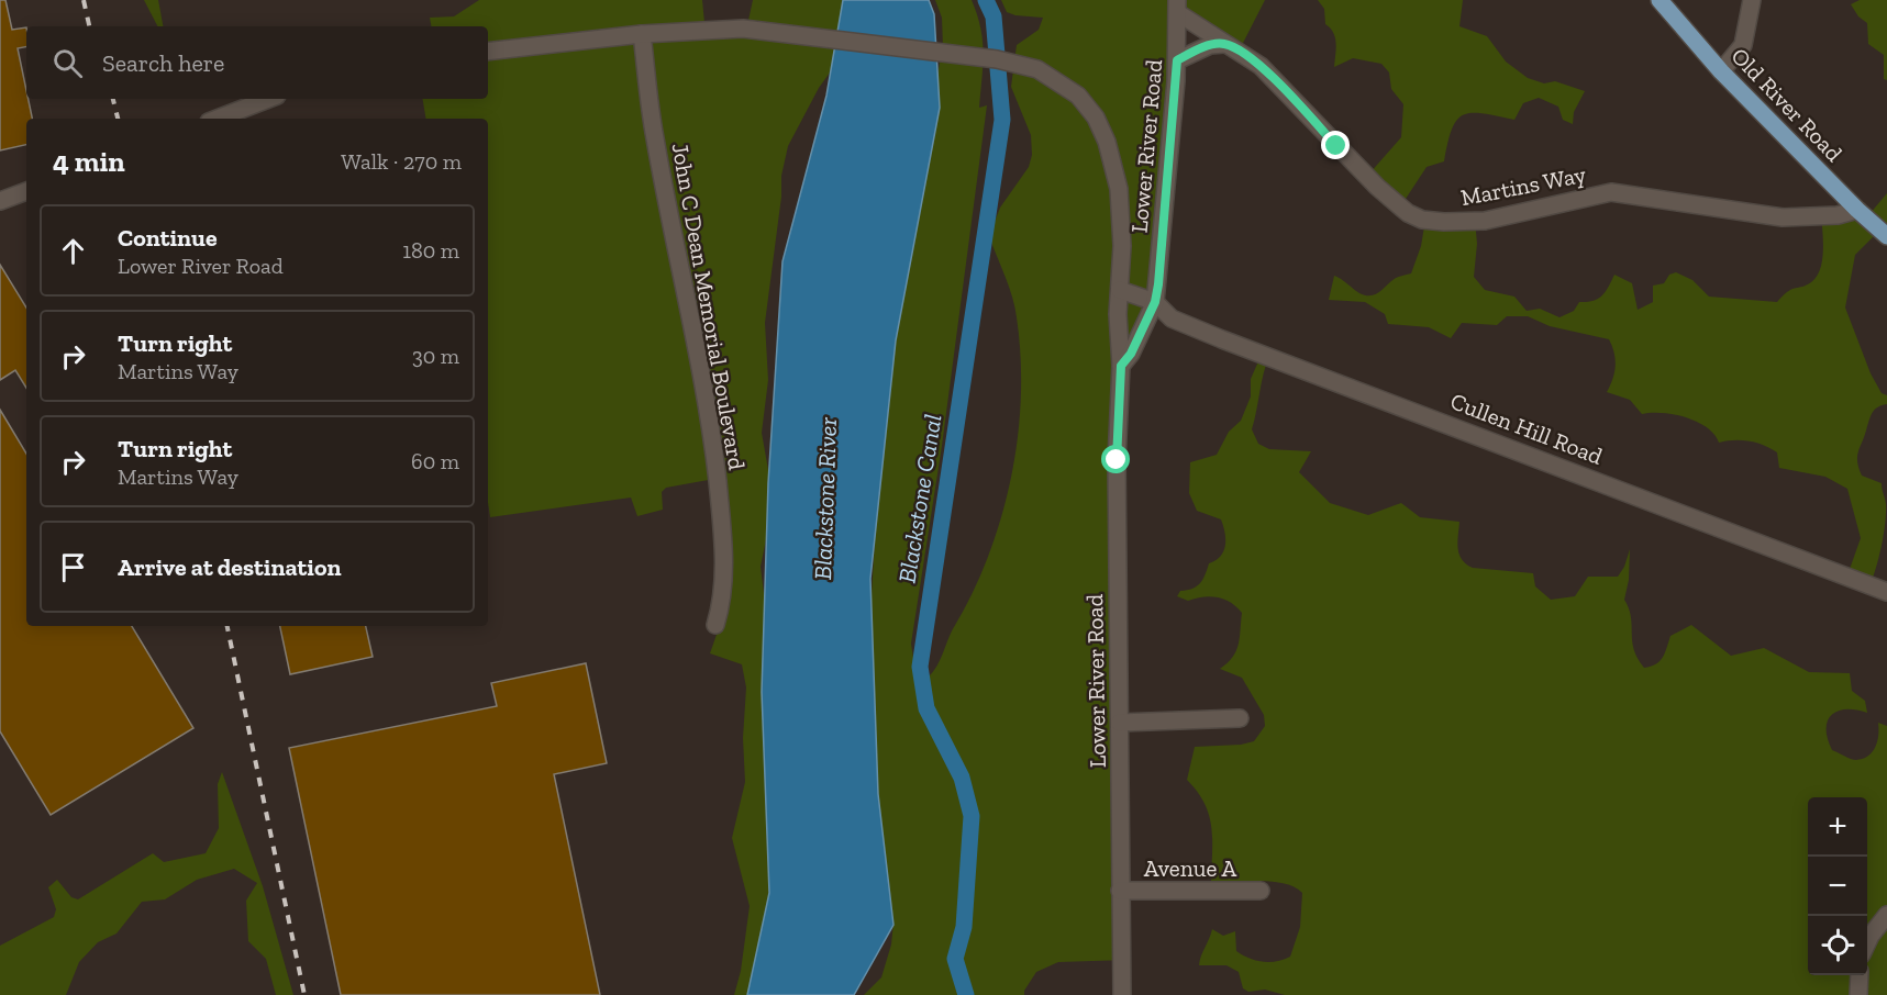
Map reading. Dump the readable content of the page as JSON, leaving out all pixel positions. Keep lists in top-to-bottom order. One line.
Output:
{"streets":{"main road":["Old River Road"],"street":["Lower River Road","Martins Way","John C Dean Memorial Boulevard","Cullen Hill Road","Avenue A"]},"crossings":[["Old River Road","Martins Way"],["Lower River Road","Martins Way"],["Lower River Road","John C Dean Memorial Boulevard"],["Lower River Road","Cullen Hill Road"],["Lower River Road","Avenue A"]],"water":["Blackstone River","Blackstone Canal"],"page":{"search":"Search here","heading":["4 min","Walk · 270 m"],"list":[["Continue","Lower River Road","180 m"],["Turn right","Martins Way","30 m"],["Turn right","Martins Way","60 m"],"Arrive at destination"],"map_buttons":["+","−"]}}
